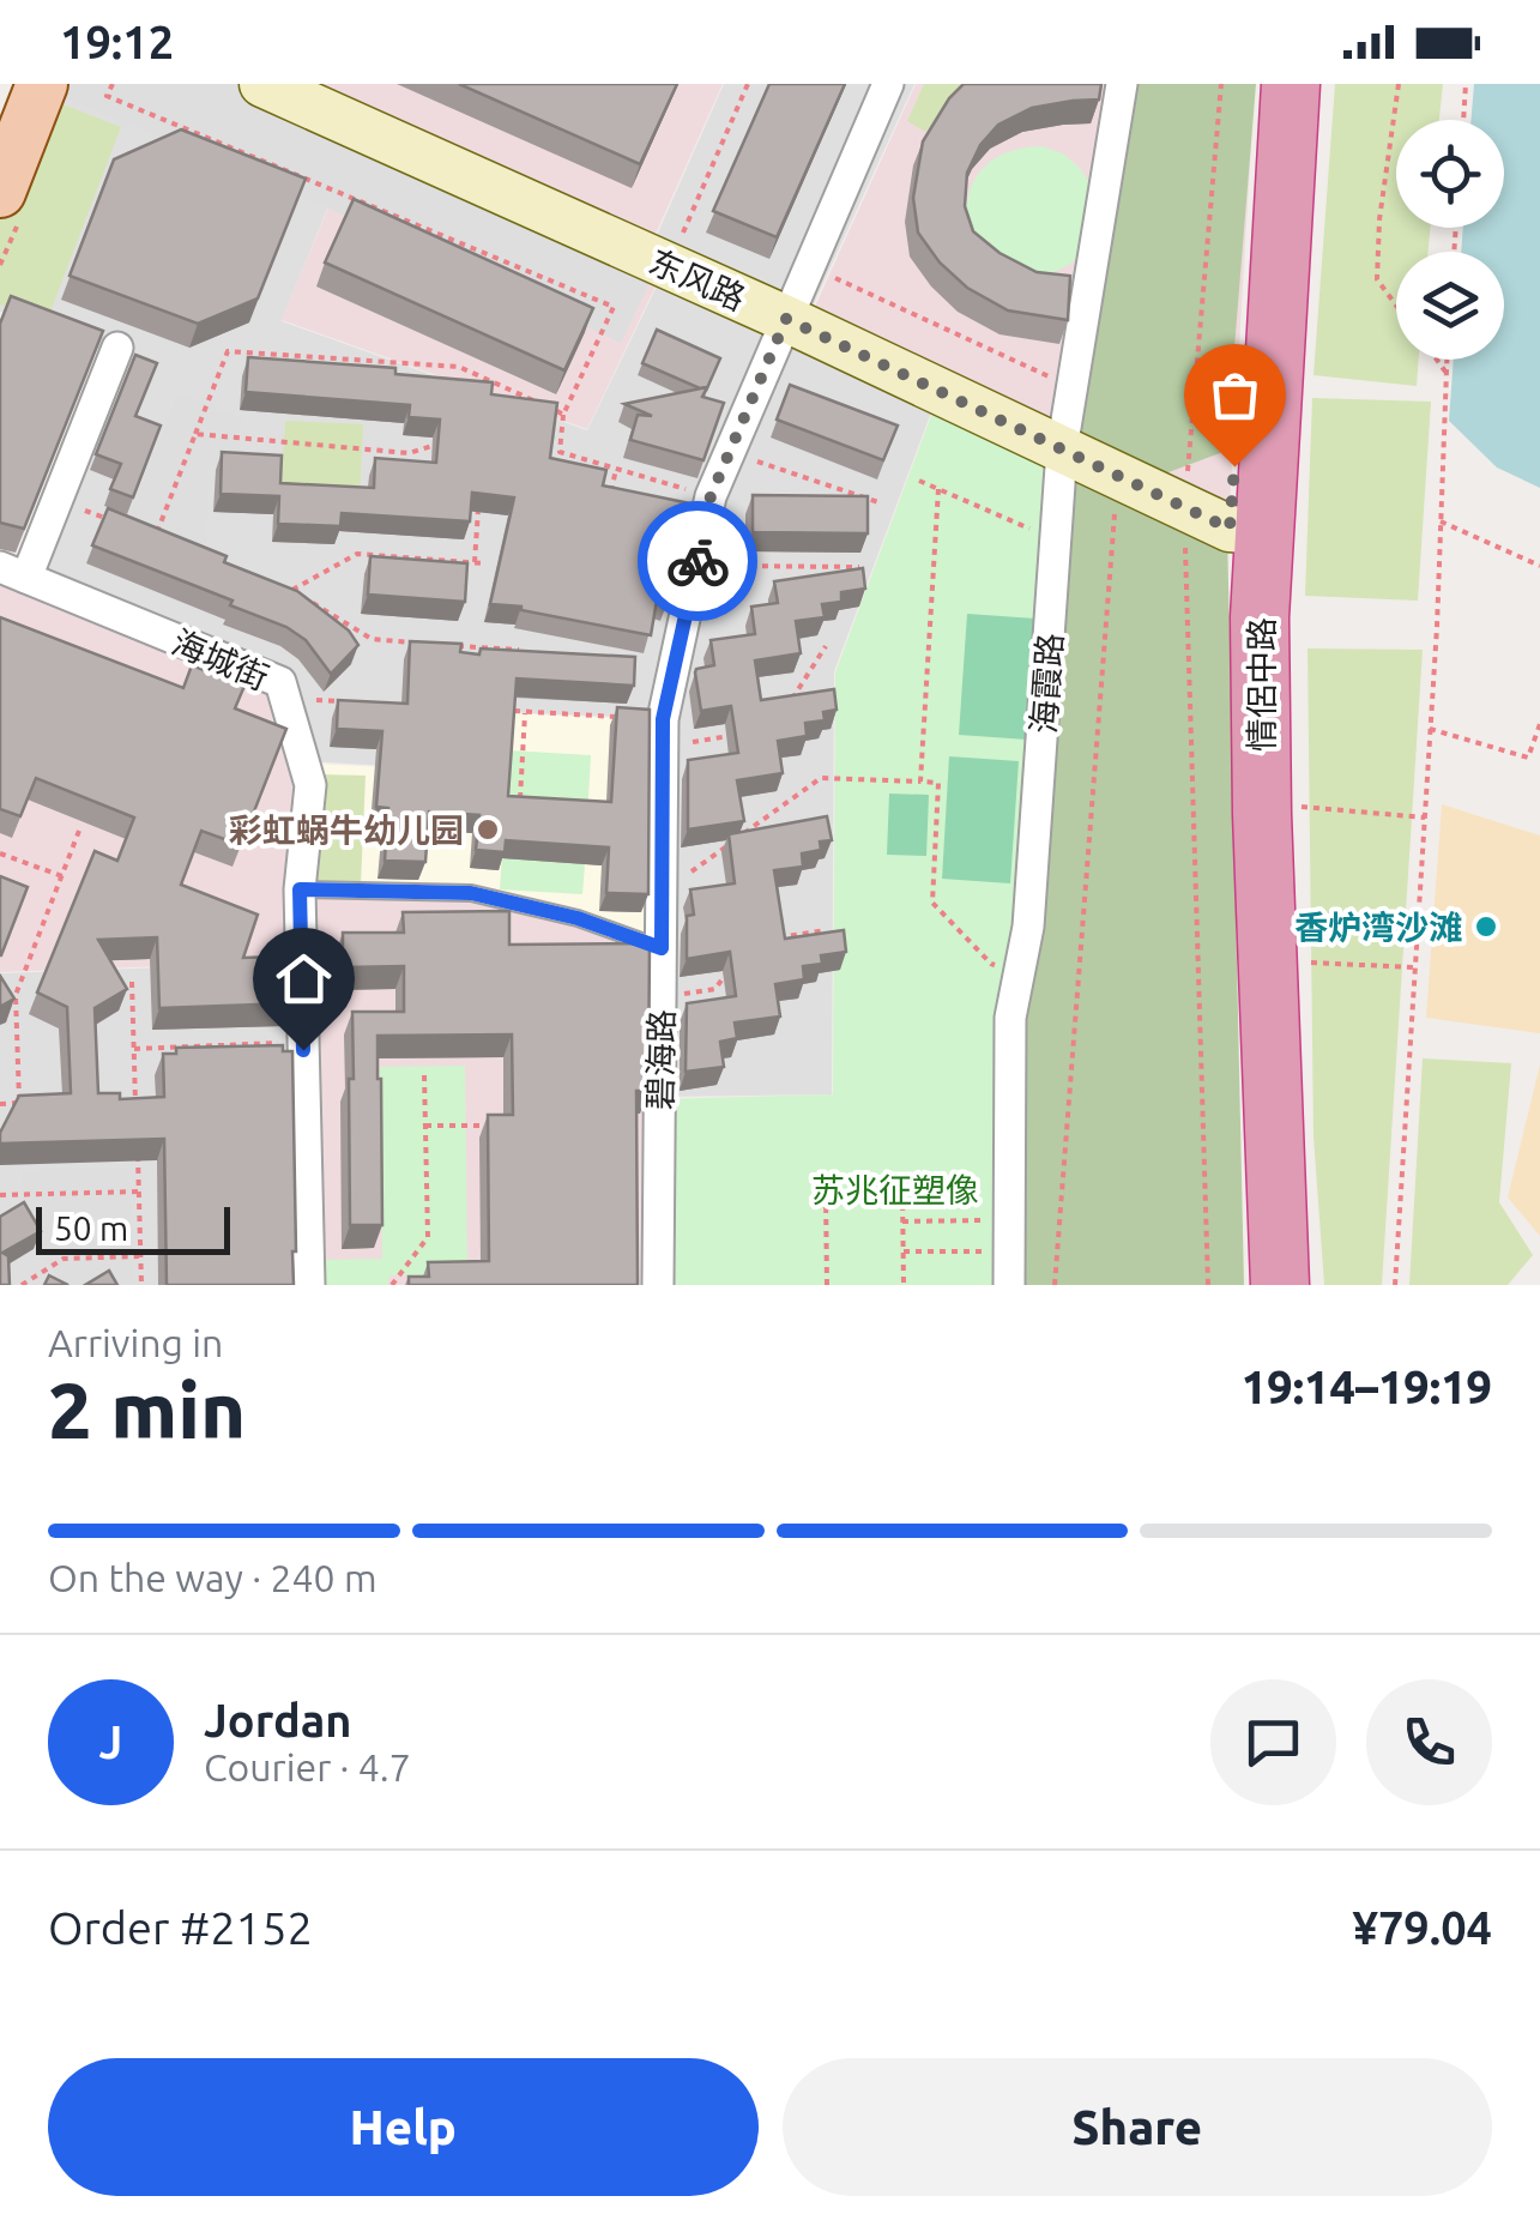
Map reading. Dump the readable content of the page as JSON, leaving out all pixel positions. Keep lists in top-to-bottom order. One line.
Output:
{"streets":{"highway":["情侶中路"],"street":["东风路","海城街","海霞路","碧海路"]},"crossings":[["东风路","海霞路"],["东风路","情侶中路"],["东风路","碧海路"]],"parks":["苏兆征塑像"],"places":["彩虹蜗牛幼儿园","香炉湾沙滩"],"scale_bar":"50 m","page":{"status":"19:12","scale":"50 m","heading":["2 min","Arriving in","19:14–19:19"],"panel":["Jordan","Courier · 4.7","Order #2152","¥79.04"],"bar":"On the way · 240 m","round":"J","buttons":["Help","Share"]}}
